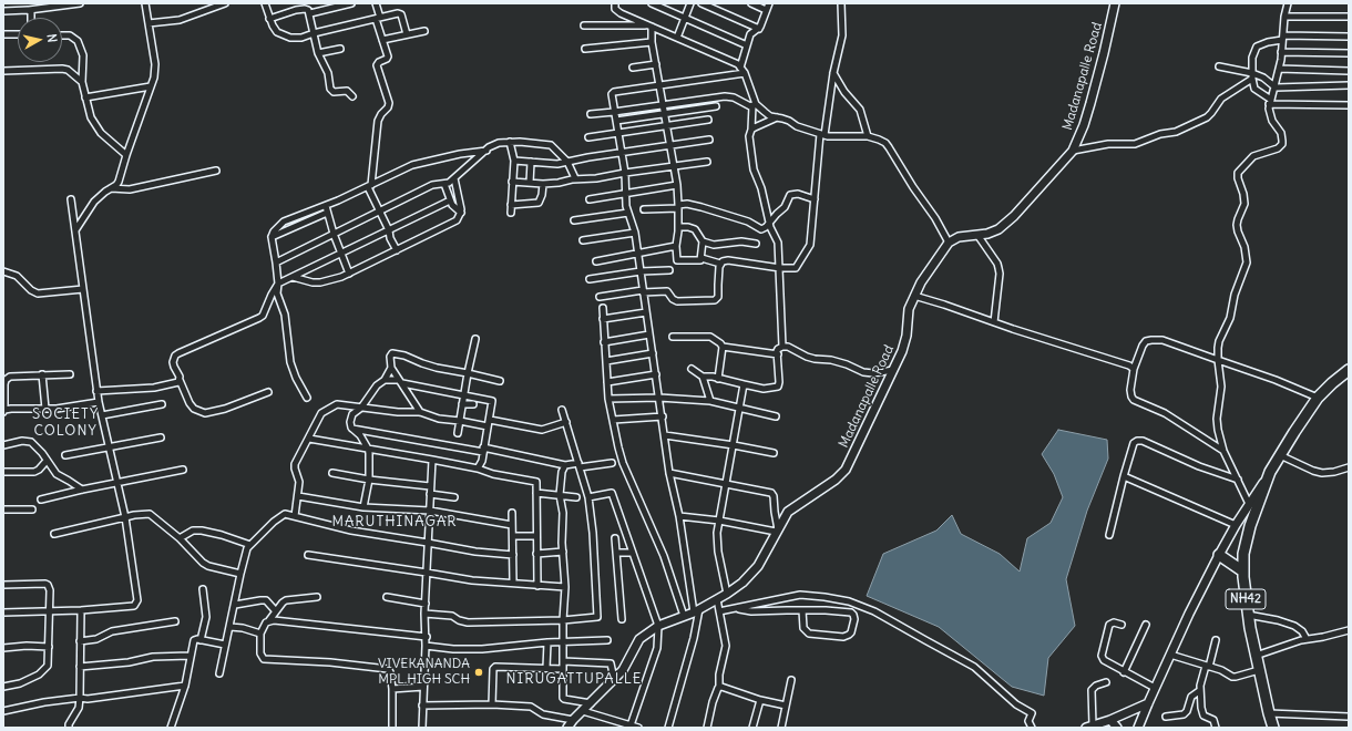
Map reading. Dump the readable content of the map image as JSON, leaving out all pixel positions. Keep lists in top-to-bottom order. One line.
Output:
{"streets":{"highway":["NH42"],"main road":["Madanapalle Road"]},"districts":["SOCIETY COLONY","MARUTHINAGAR","NIRUGATTUPALLE"],"places":["VIVEKANANDA MPL.HIGH SCH"],"north":"right"}
